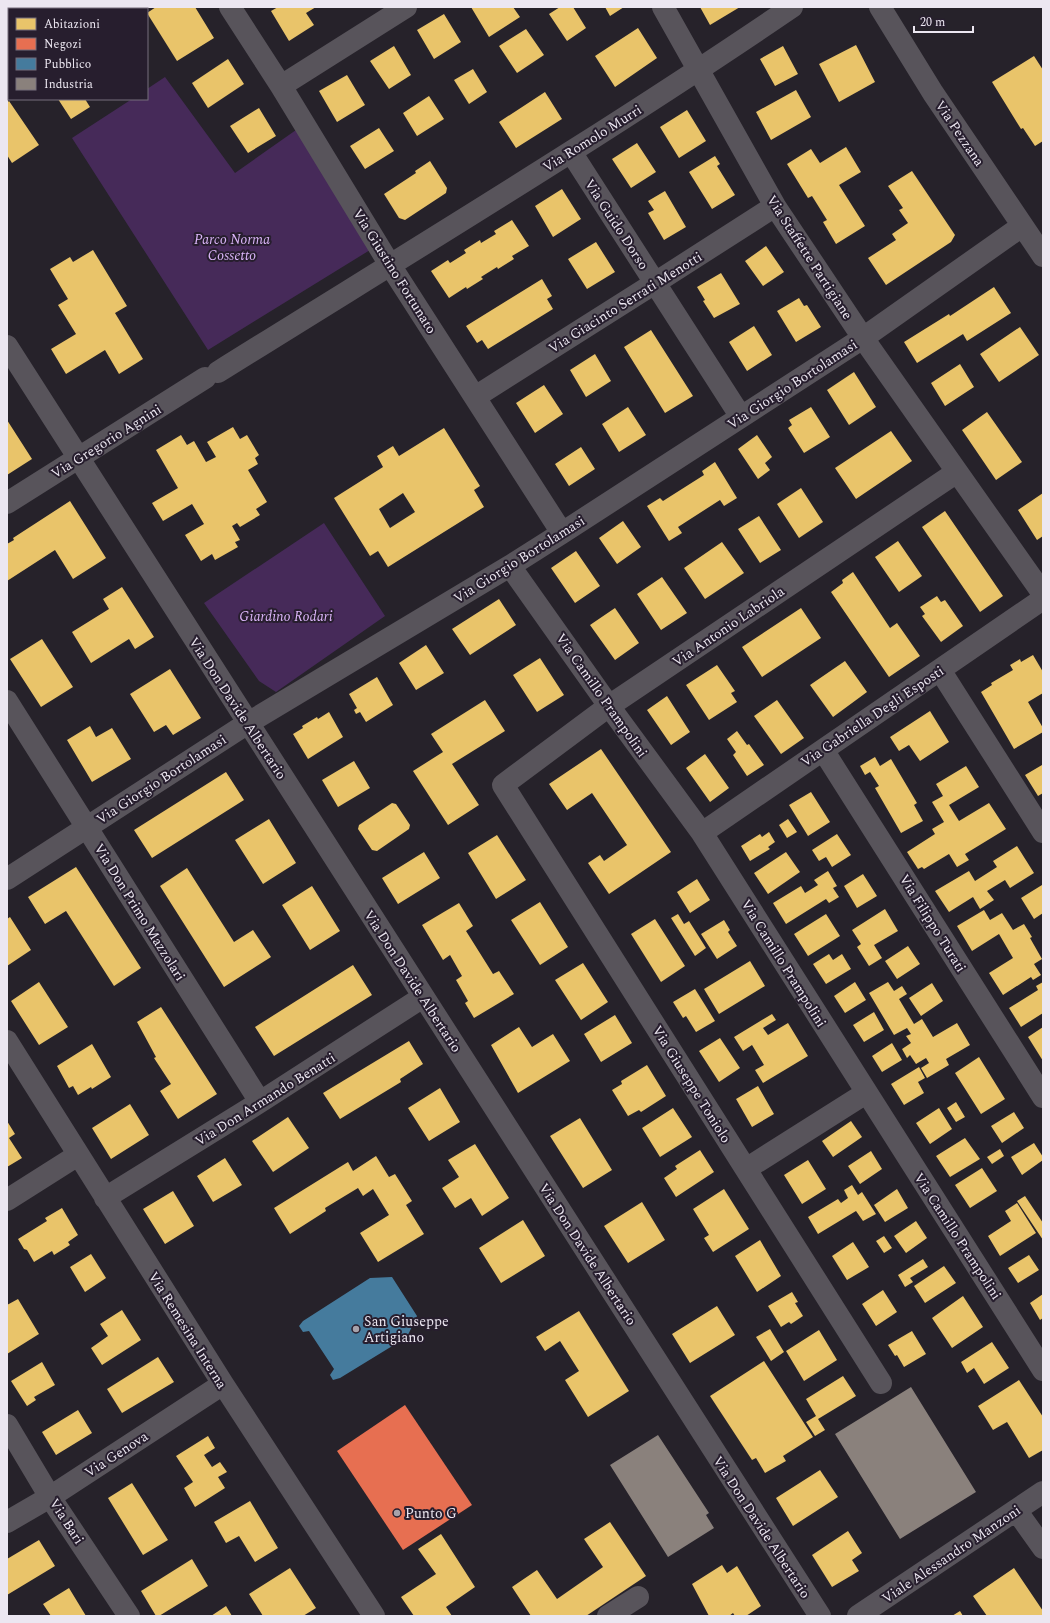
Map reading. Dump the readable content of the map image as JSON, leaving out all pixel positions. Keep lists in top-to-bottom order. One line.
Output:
{"streets":{"street":["Via Pezzana","Via Romolo Murri","Via Guido Dorso","Via Staffette Partigiane","Via Giustino Fortunato","Via Giacinto Serrati Menotti","Via Giorgio Bortolamasi","Via Gregorio Agnini","Via Antonio Labriola","Via Camillo Prampolini","Via Don Davide Albertario","Via Gabriella Degli Esposti","Via Don Primo Mazzolari","Via Filippo Turati","Via Giuseppe Toniolo","Via Don Armando Benatti","Via Remesina Interna","Via Genova","Via Bari","Viale Alessandro Manzoni"]},"crossings":[["Via Pezzana","Via Giorgio Bortolamasi"],["Via Romolo Murri","Via Guido Dorso"],["Via Romolo Murri","Via Staffette Partigiane"],["Via Romolo Murri","Via Giustino Fortunato"],["Via Romolo Murri","Via Gregorio Agnini"],["Via Guido Dorso","Via Giacinto Serrati Menotti"],["Via Guido Dorso","Via Giorgio Bortolamasi"],["Via Staffette Partigiane","Via Giacinto Serrati Menotti"],["Via Staffette Partigiane","Via Giorgio Bortolamasi"],["Via Staffette Partigiane","Via Antonio Labriola"],["Via Giustino Fortunato","Via Giacinto Serrati Menotti"],["Via Giustino Fortunato","Via Giorgio Bortolamasi"],["Via Giustino Fortunato","Via Gregorio Agnini"],["Via Giorgio Bortolamasi","Via Camillo Prampolini"],["Via Giorgio Bortolamasi","Via Don Davide Albertario"],["Via Giorgio Bortolamasi","Via Don Primo Mazzolari"],["Via Gregorio Agnini","Via Don Davide Albertario"],["Via Antonio Labriola","Via Camillo Prampolini"],["Via Antonio Labriola","Via Giuseppe Toniolo"],["Via Camillo Prampolini","Via Gabriella Degli Esposti"],["Via Don Davide Albertario","Via Don Armando Benatti"],["Via Gabriella Degli Esposti","Via Filippo Turati"],["Via Don Primo Mazzolari","Via Don Armando Benatti"],["Via Don Armando Benatti","Via Remesina Interna"],["Via Remesina Interna","Via Genova"],["Via Genova","Via Bari"]],"parks":["Parco Norma Cossetto","Giardino Rodari"],"places":["San Giuseppe Artigiano","Punto G"],"legend":["Abitazioni","Negozi","Pubblico","Industria"],"scale_bar":"20 m"}
